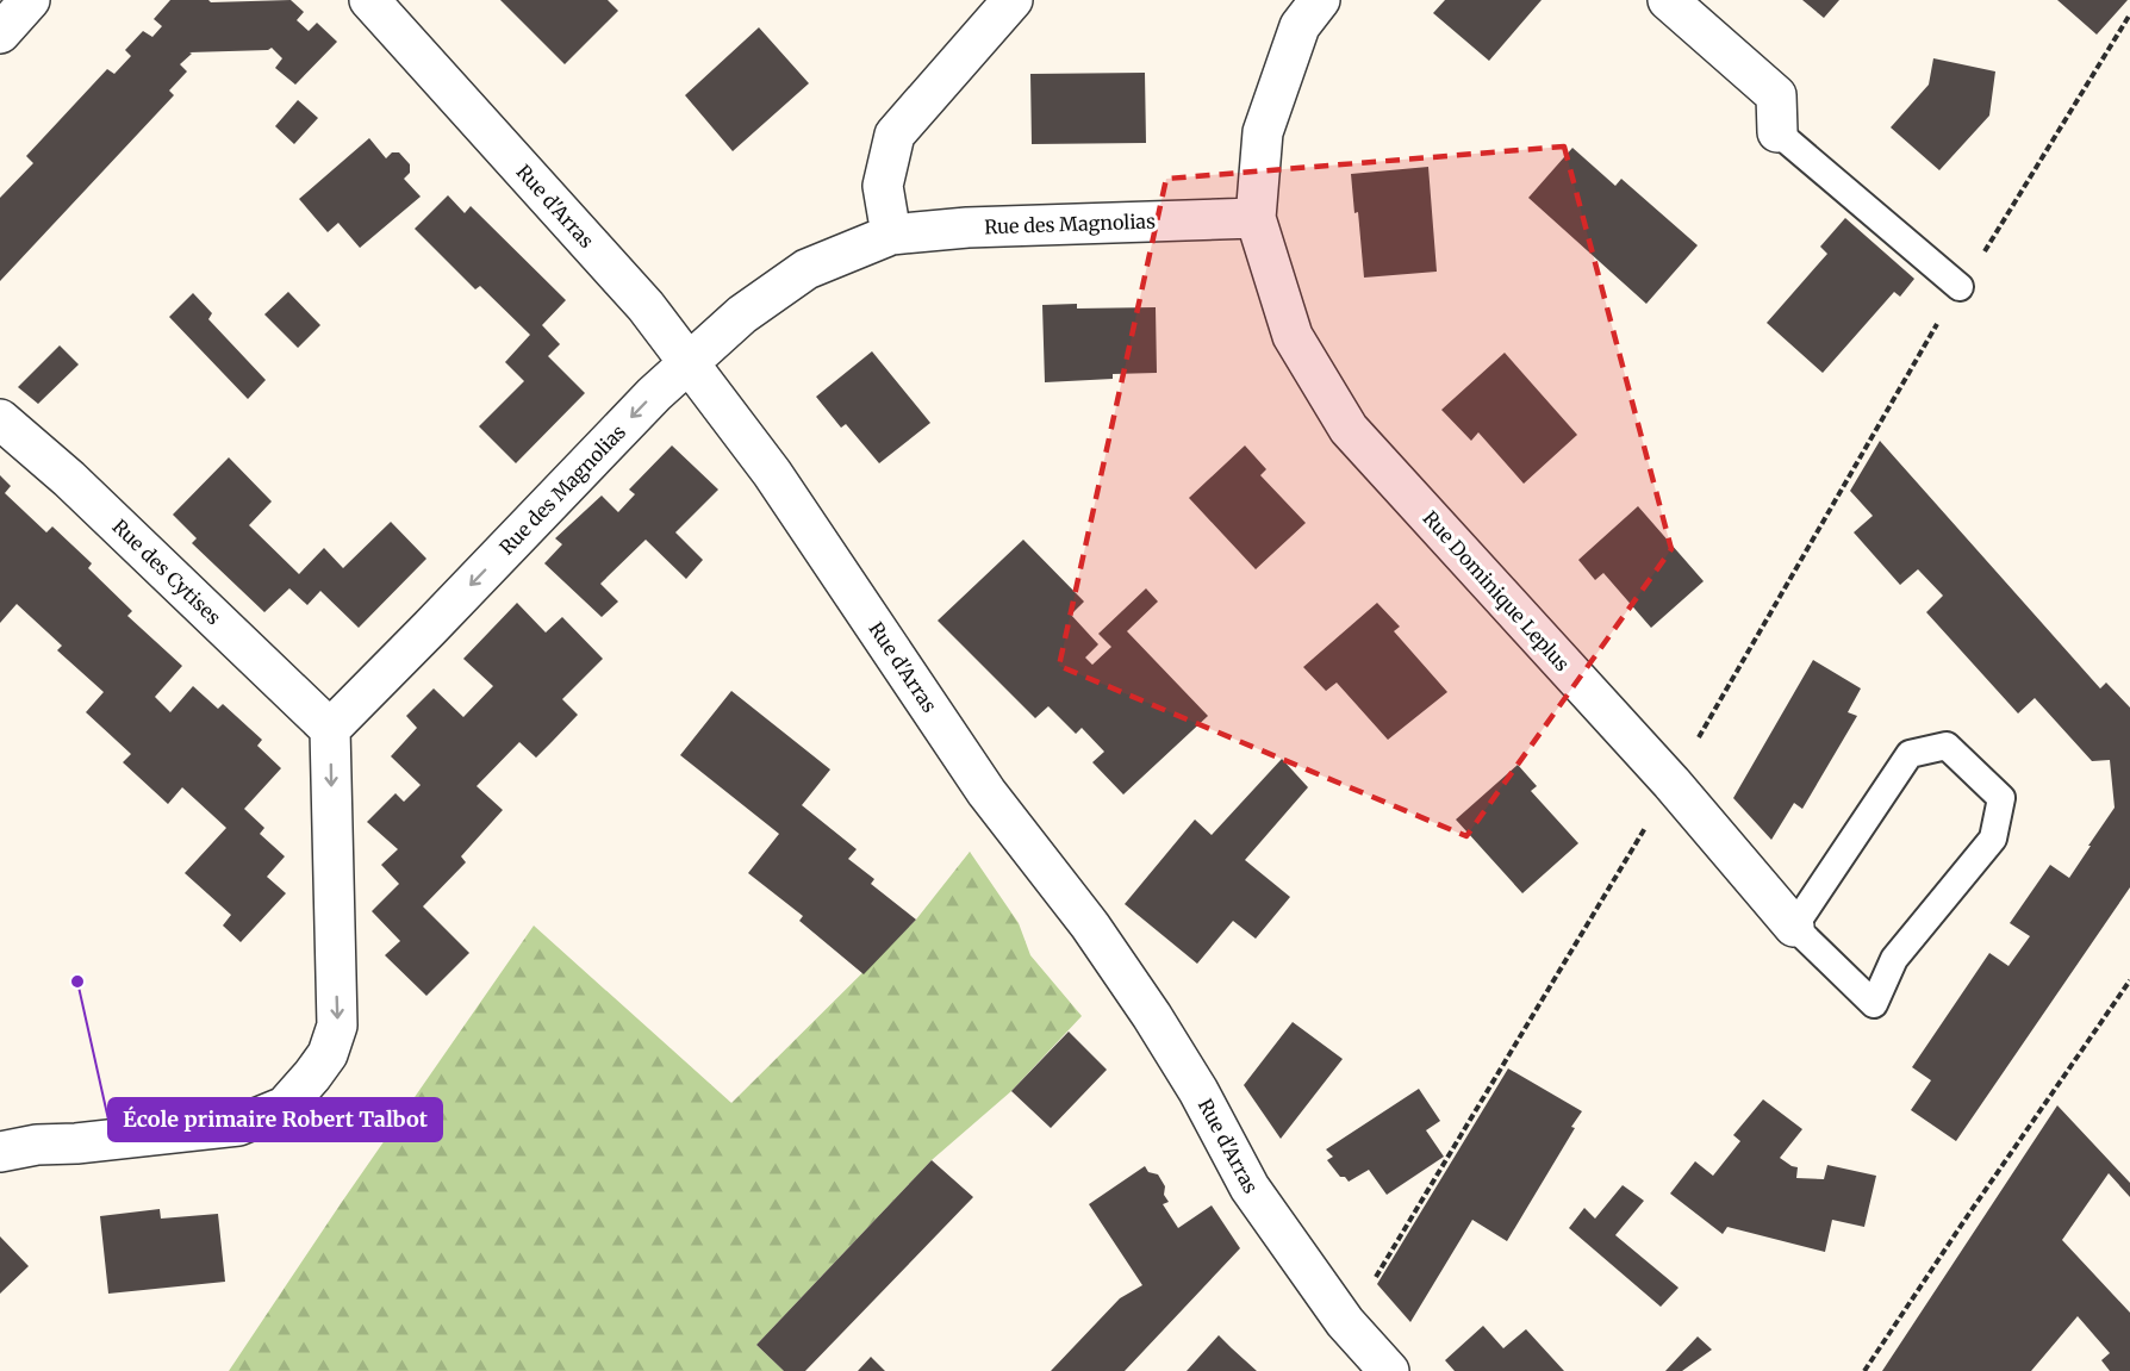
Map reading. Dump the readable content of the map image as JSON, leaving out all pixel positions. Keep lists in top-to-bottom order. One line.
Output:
{"streets":{"street":["Rue d'Arras","Rue des Magnolias","Rue des Cytises","Rue Dominique Leplus"]},"crossings":[["Rue d'Arras","Rue des Magnolias"],["Rue des Magnolias","Rue des Cytises"],["Rue des Magnolias","Rue Dominique Leplus"]],"one_way":["Rue des Magnolias"],"places":["École primaire Robert Talbot"]}
